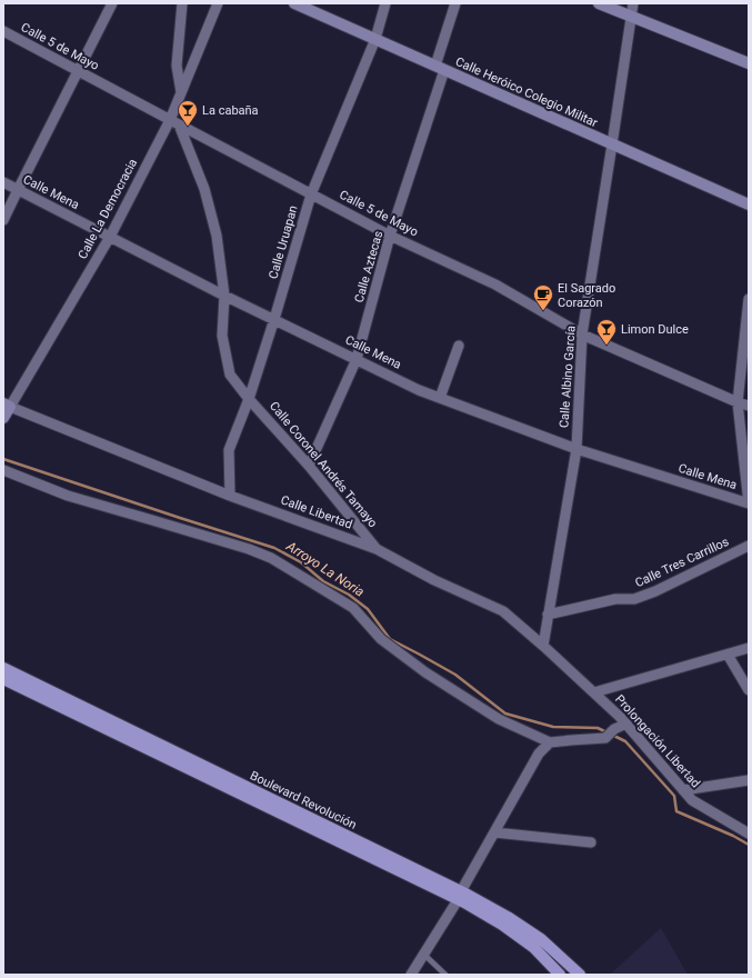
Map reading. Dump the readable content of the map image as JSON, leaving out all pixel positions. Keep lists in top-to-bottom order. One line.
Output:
{"streets":{"main road":["Calle Heróico Colegio Militar","Calle La Democracia","Boulevard Revolución"],"street":["Calle 5 de Mayo","Calle Mena","Calle Uruapan","Calle Aztecas","Calle Albino García","Calle Coronel Andrés Tamayo","Calle Libertad","Calle Tres Carrillos","Prolongación Libertad"]},"crossings":[["Calle 5 de Mayo","Calle La Democracia"],["Calle 5 de Mayo","Calle Uruapan"],["Calle 5 de Mayo","Calle Aztecas"],["Calle 5 de Mayo","Calle Albino García"],["Calle 5 de Mayo","Calle Coronel Andrés Tamayo"],["Calle Heróico Colegio Militar","Calle Uruapan"],["Calle Heróico Colegio Militar","Calle Aztecas"],["Calle Heróico Colegio Militar","Calle Albino García"],["Calle Mena","Calle La Democracia"],["Calle Mena","Calle Uruapan"],["Calle Mena","Calle Aztecas"],["Calle Mena","Calle Albino García"],["Calle Mena","Calle Coronel Andrés Tamayo"],["Calle La Democracia","Calle Coronel Andrés Tamayo"],["Calle La Democracia","Calle Libertad"],["Calle Uruapan","Calle Coronel Andrés Tamayo"],["Calle Uruapan","Calle Libertad"],["Calle Aztecas","Calle Coronel Andrés Tamayo"],["Calle Albino García","Calle Libertad"],["Calle Albino García","Calle Tres Carrillos"],["Calle Coronel Andrés Tamayo","Calle Libertad"],["Calle Libertad","Prolongación Libertad"]],"water":["Arroyo La Noria"],"places":{"bar":["La cabaña","Limon Dulce"],"cafe":["El Sagrado Corazón"]}}
